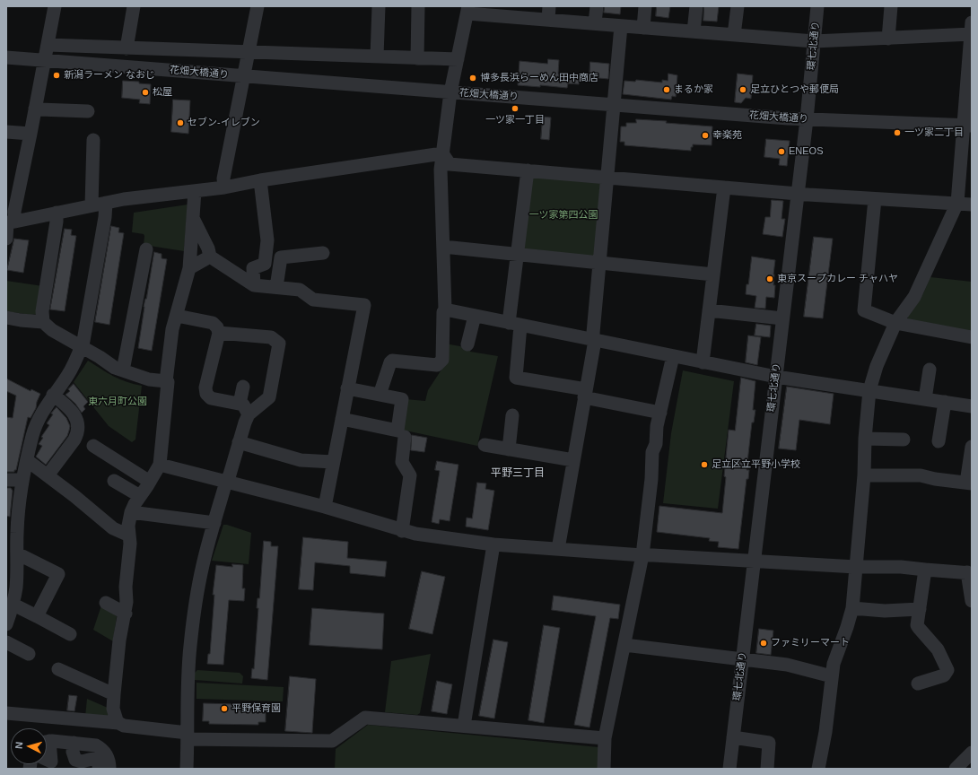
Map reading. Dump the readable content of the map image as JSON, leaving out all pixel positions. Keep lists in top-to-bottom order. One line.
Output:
{"streets":{"street":["環七北通り","花畑大橋通り"]},"crossings":[["環七北通り","花畑大橋通り"]],"districts":["平野三丁目"],"parks":["一ツ家第四公園","東六月町公園"],"places":["新潟ラーメン なおじ","博多長浜らーめん田中商店","まるか家","足立ひとつや郵便局","松屋","一ツ家一丁目","セブン-イレブン","一ツ家二丁目","幸楽苑","ENEOS","東京スープカレー チャハヤ","足立区立平野小学校","ファミリーマート","平野保育園"],"north":"left"}
